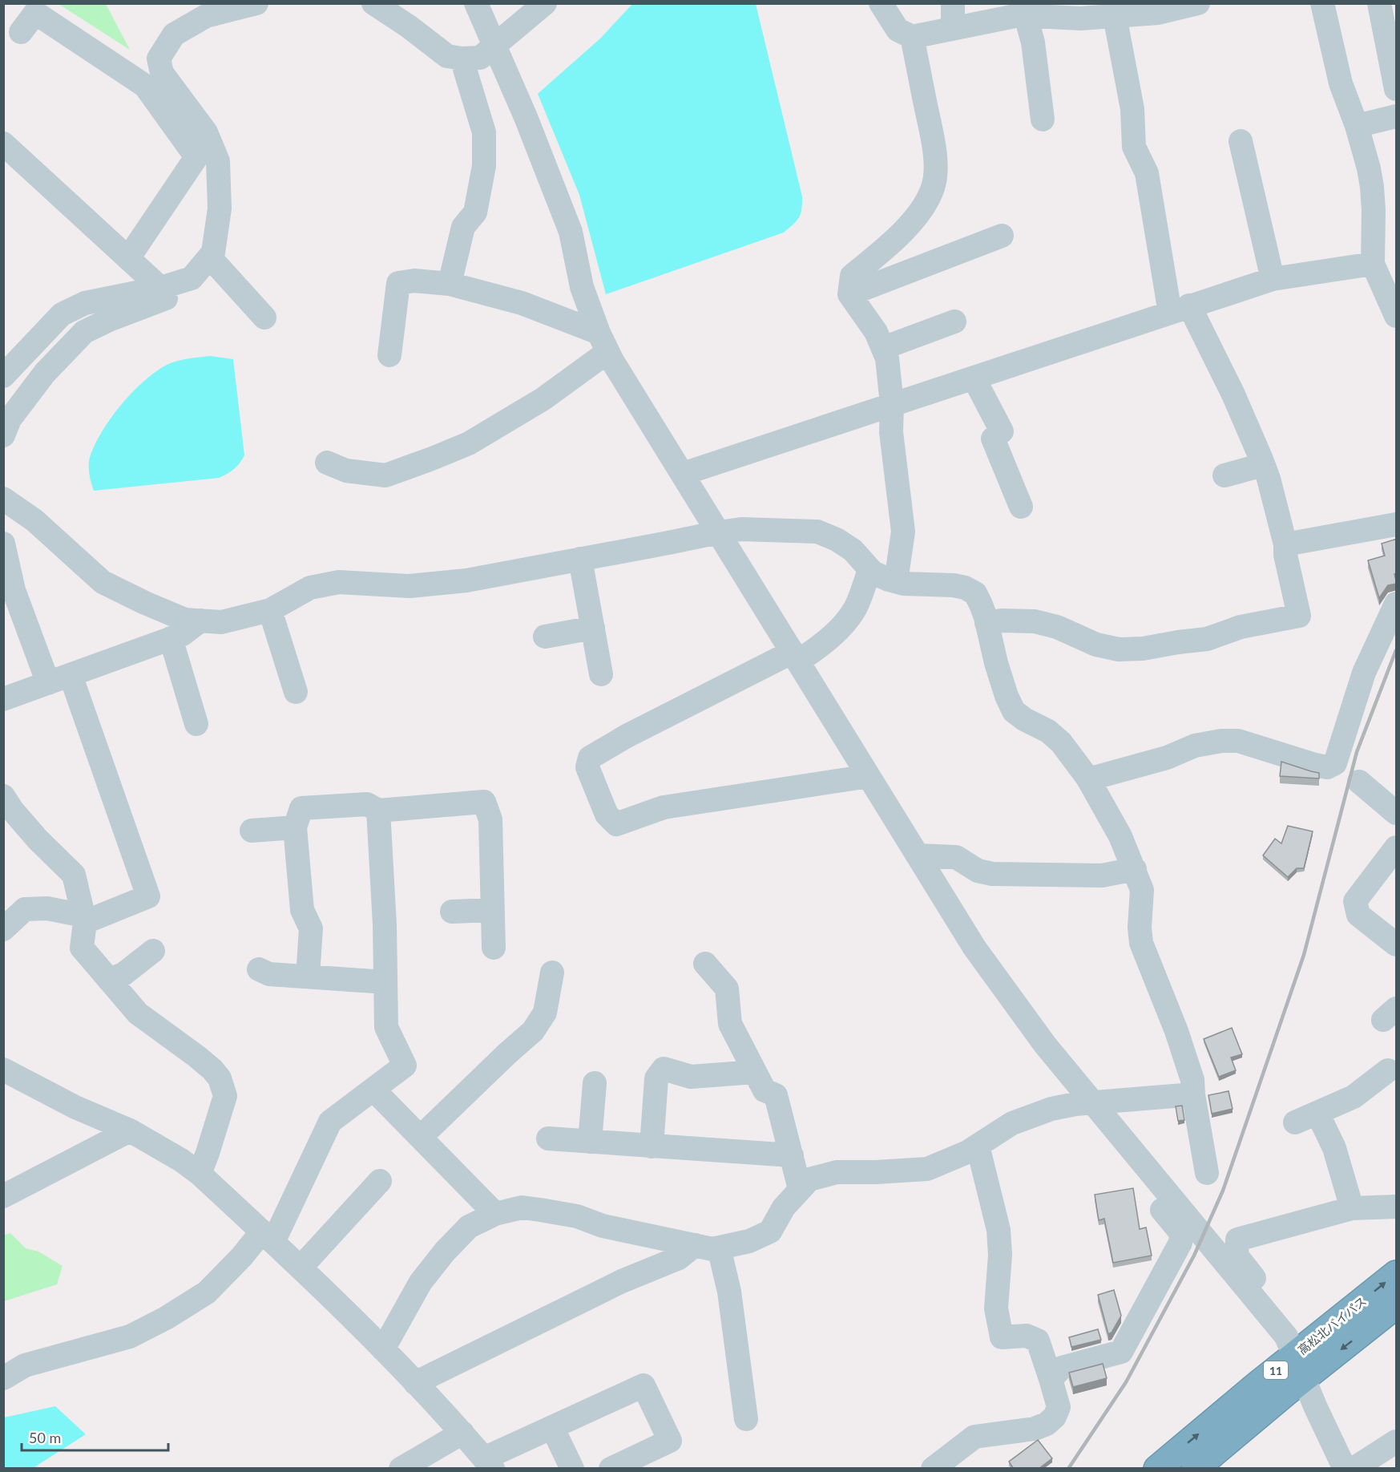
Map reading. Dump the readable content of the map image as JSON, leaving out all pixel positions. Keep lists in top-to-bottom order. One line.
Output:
{"streets":{"highway":["高松北バイパス","11"]},"scale_bar":"50 m"}
